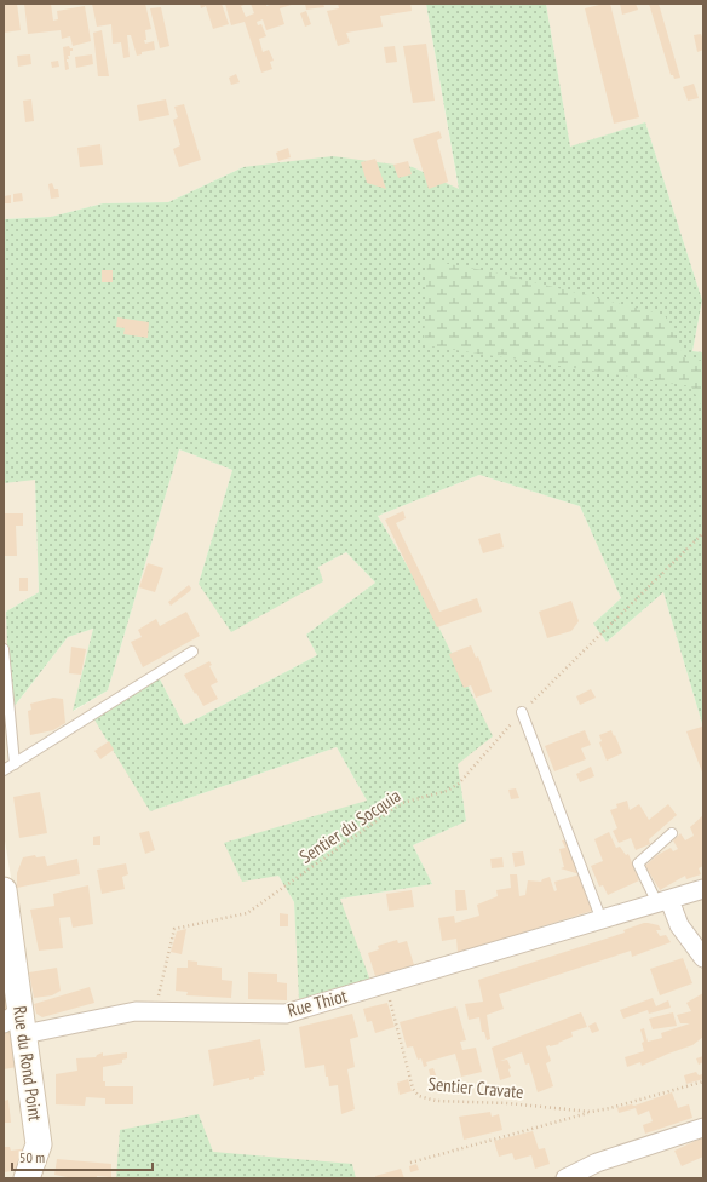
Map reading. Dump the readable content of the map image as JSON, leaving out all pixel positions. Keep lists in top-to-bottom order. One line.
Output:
{"streets":{"street":["Rue Thiot","Rue du Rond Point"],"path":["Sentier du Socquia","Sentier Cravate"]},"crossings":[["Sentier du Socquia","Rue Thiot"],["Rue Thiot","Rue du Rond Point"],["Rue Thiot","Sentier Cravate"]],"scale_bar":"50 m"}
